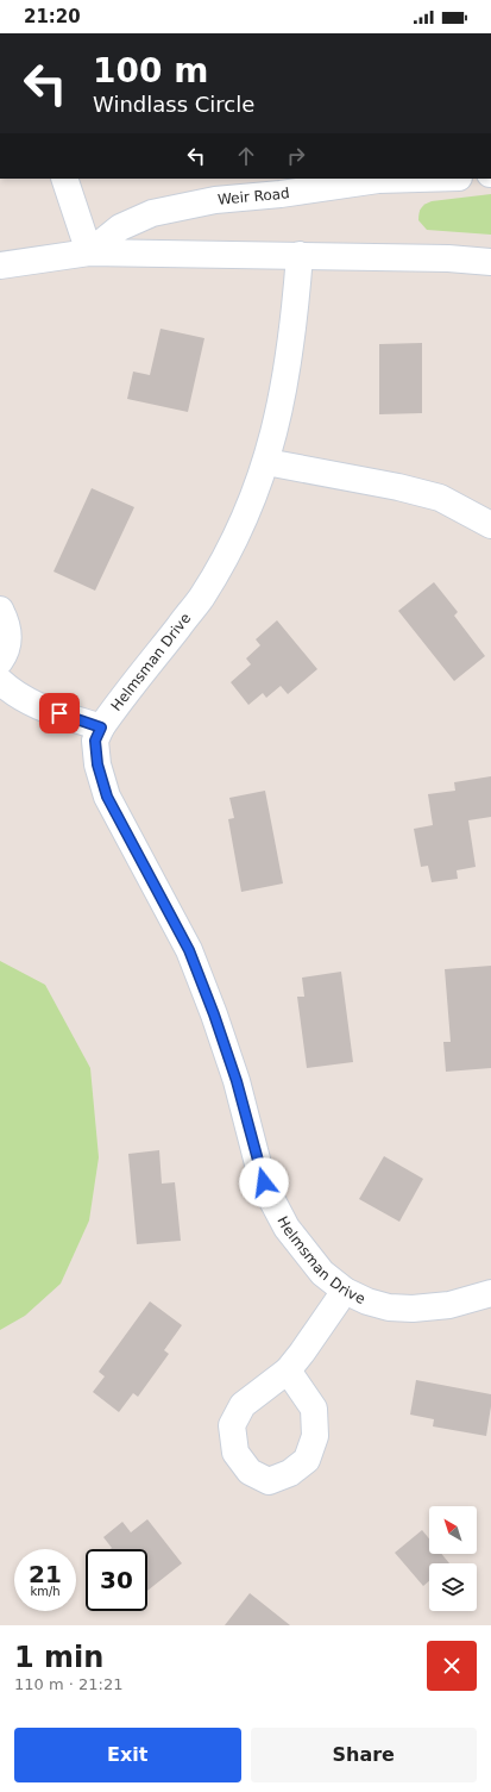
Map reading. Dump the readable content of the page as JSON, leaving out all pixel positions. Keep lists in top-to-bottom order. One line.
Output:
{"streets":{"street":["Weir Road","Helmsman Drive"]},"north":"top left","page":{"status":"21:20","turn":["100 m","Windlass Circle"],"speed":"21 km/h","limit":"30","heading":["1 min","110 m · 21:21"],"buttons":["Exit","Share"]}}
